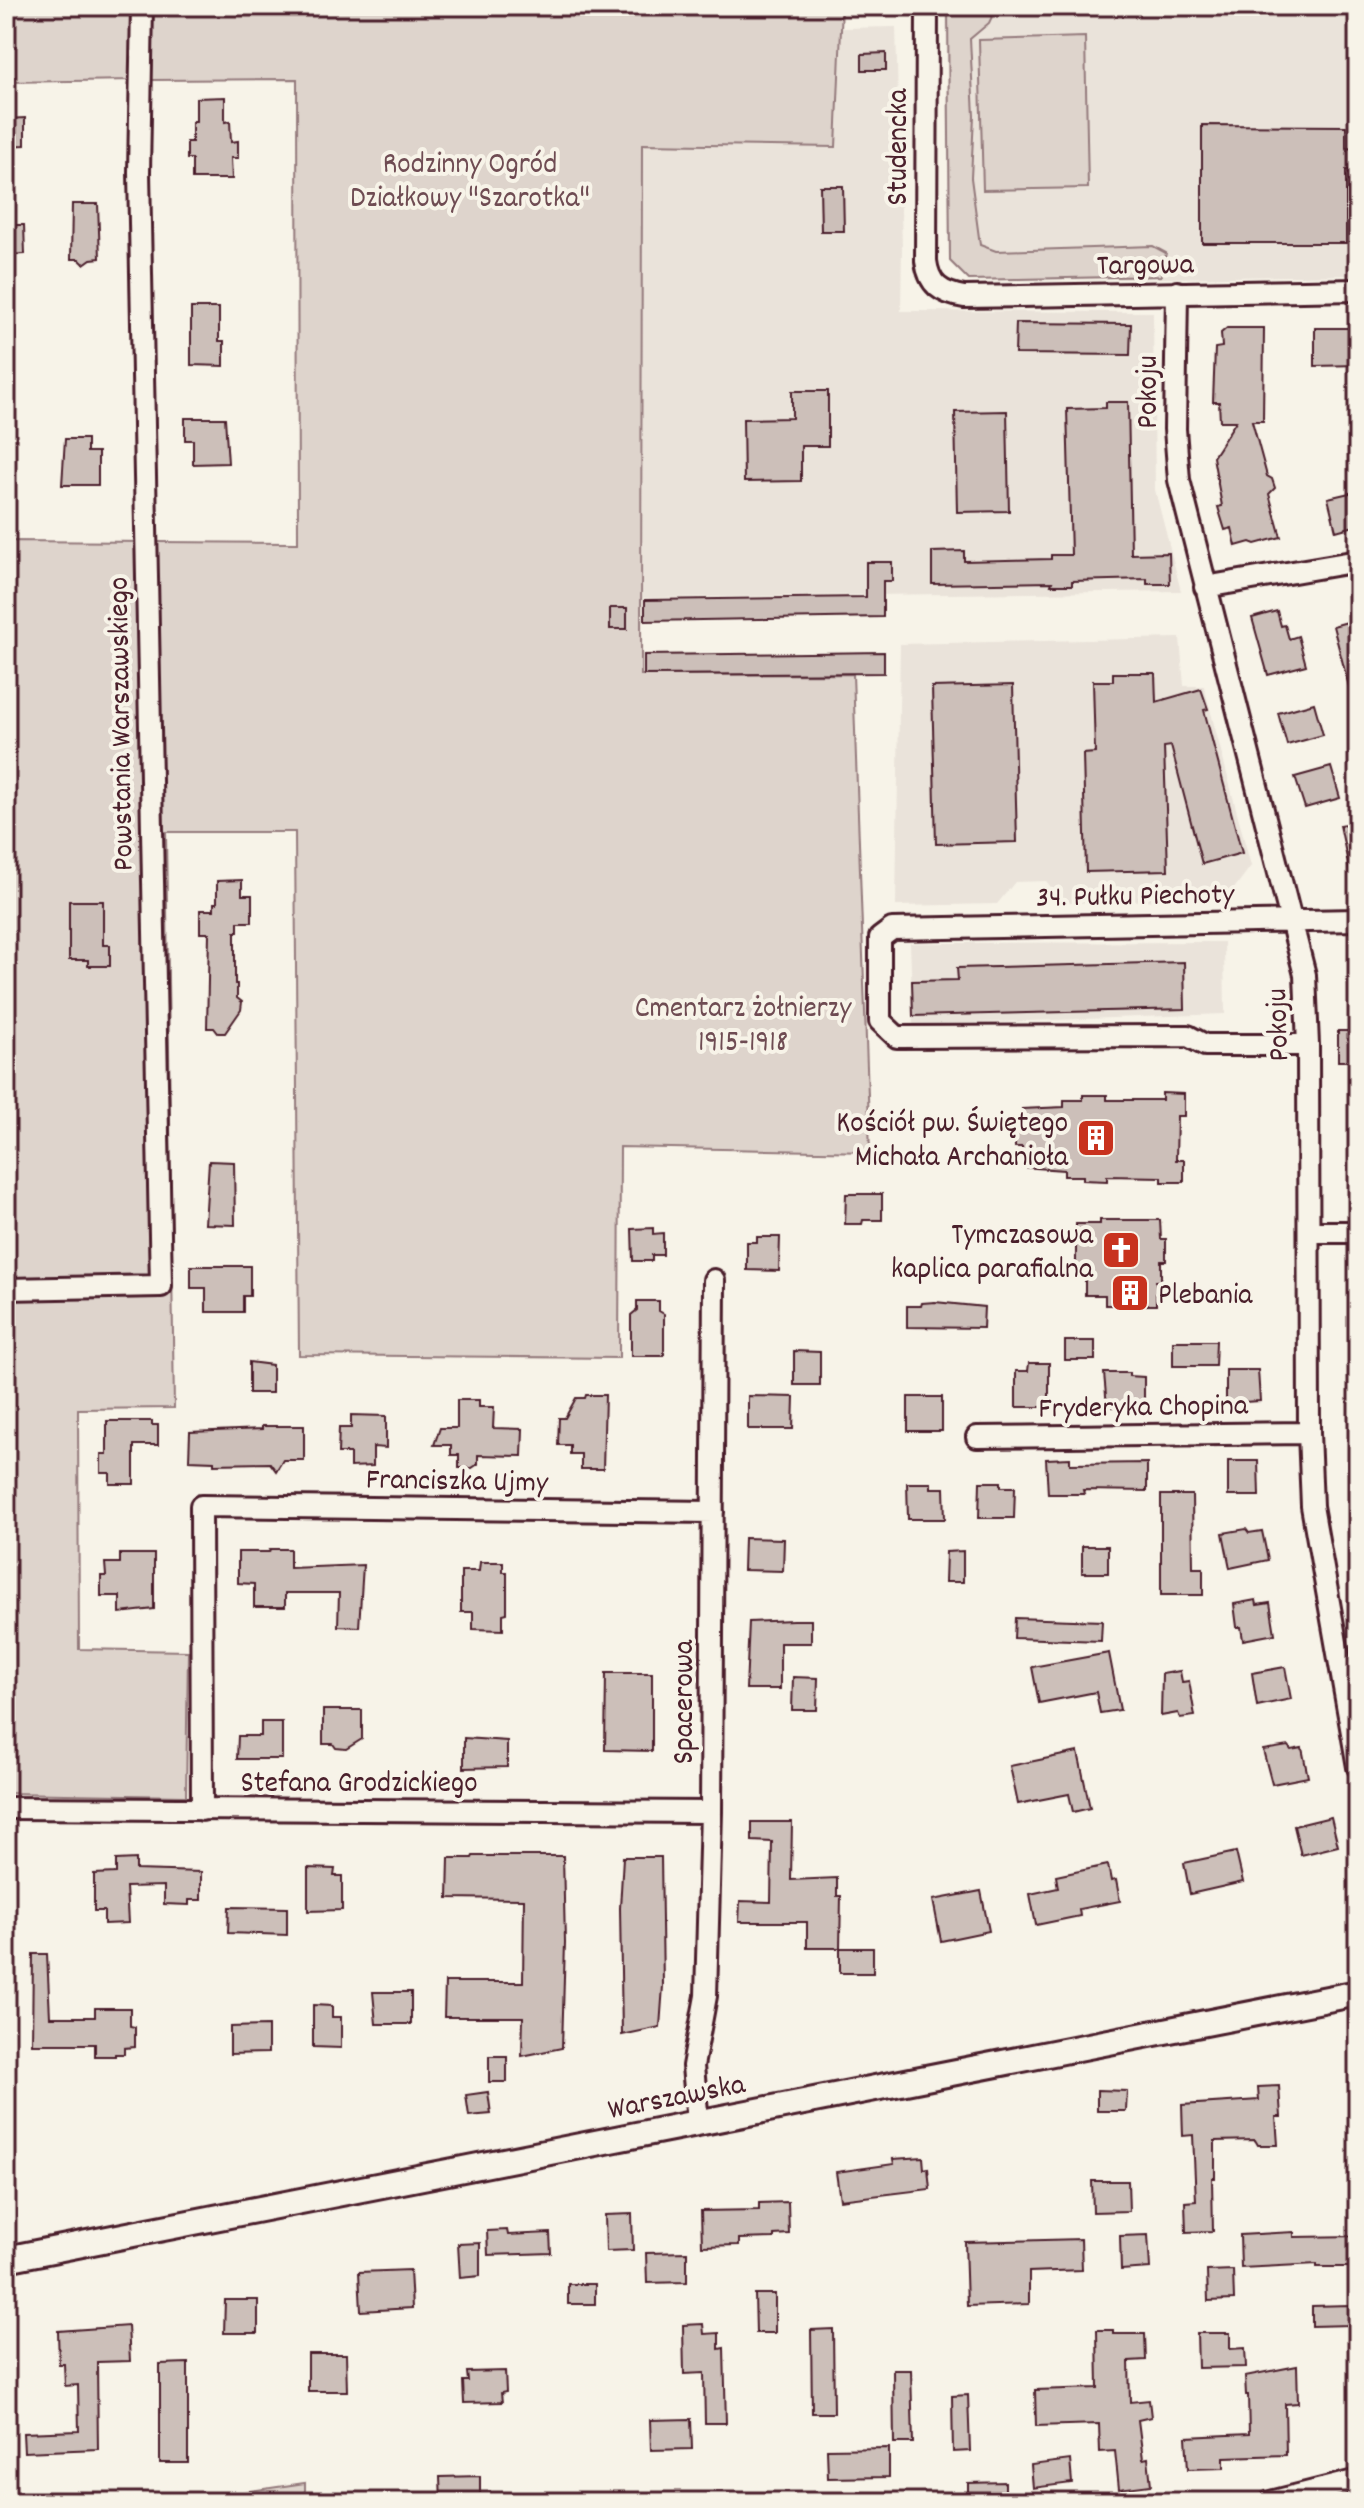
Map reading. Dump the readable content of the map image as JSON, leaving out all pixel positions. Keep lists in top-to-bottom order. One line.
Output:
{"streets":{"street":["Studencka","Targowa","Pokoju","Powstania Warszawskiego","34. Pułku Piechoty","Fryderyka Chopina","Franciszka Ujmy","Spacerowa","Stefana Grodzickiego","Warszawska"]},"crossings":[["Studencka","Targowa"],["Targowa","Pokoju"],["Pokoju","34. Pułku Piechoty"],["Pokoju","Fryderyka Chopina"],["Franciszka Ujmy","Spacerowa"],["Franciszka Ujmy","Stefana Grodzickiego"],["Spacerowa","Stefana Grodzickiego"],["Spacerowa","Warszawska"]],"parks":["Rodzinny Ogród Działkowy \"Szarotka\"","Cmentarz żołnierzy 1915-1918"],"places":{"building":["Kościół pw. Świętego Michała Archanioła","Plebania"],"church":["Tymczasowa kaplica parafialna"]}}
